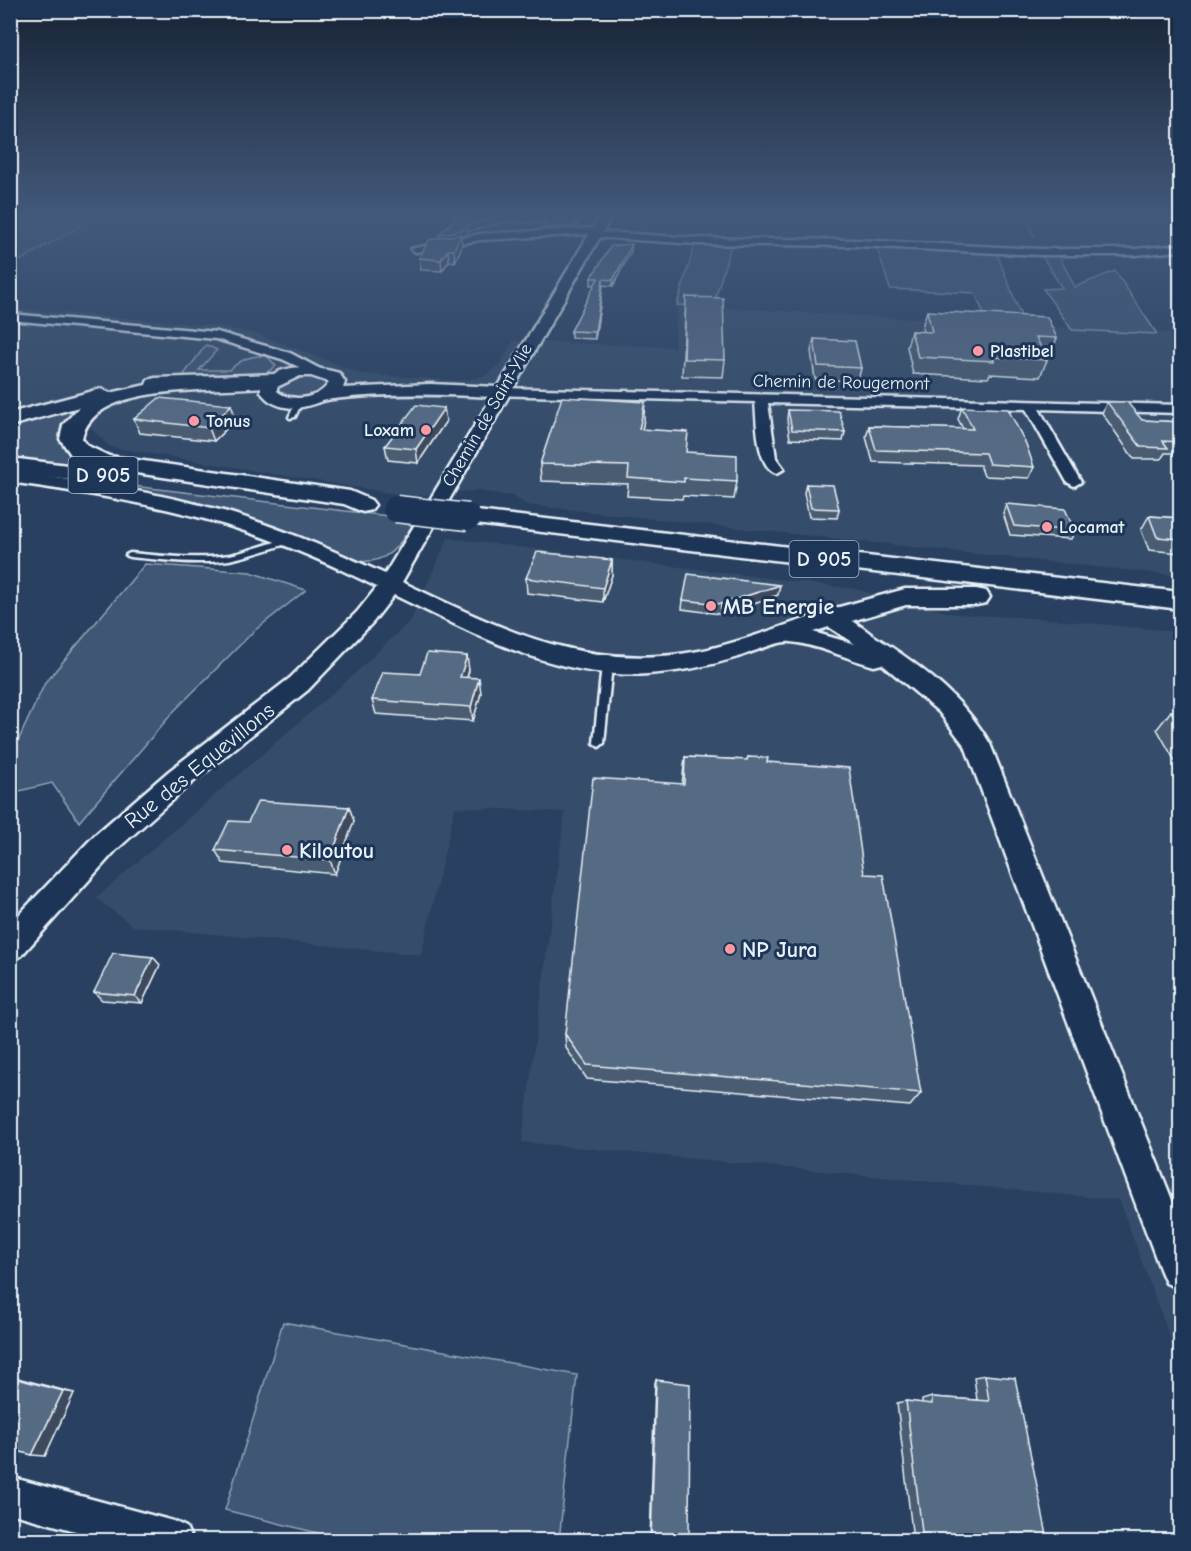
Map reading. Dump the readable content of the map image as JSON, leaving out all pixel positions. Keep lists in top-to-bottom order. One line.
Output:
{"streets":{"main road":["D 905"],"street":["Chemin de Rougemont","Chemin de Saint-Ylie","Rue des Equevillons"]},"crossings":[["Chemin de Rougemont","Chemin de Saint-Ylie"],["Chemin de Saint-Ylie","Rue des Equevillons"]],"places":["Plastibel","Tonus","Loxam","Locamat","MB Energie","Kiloutou","NP Jura"]}
